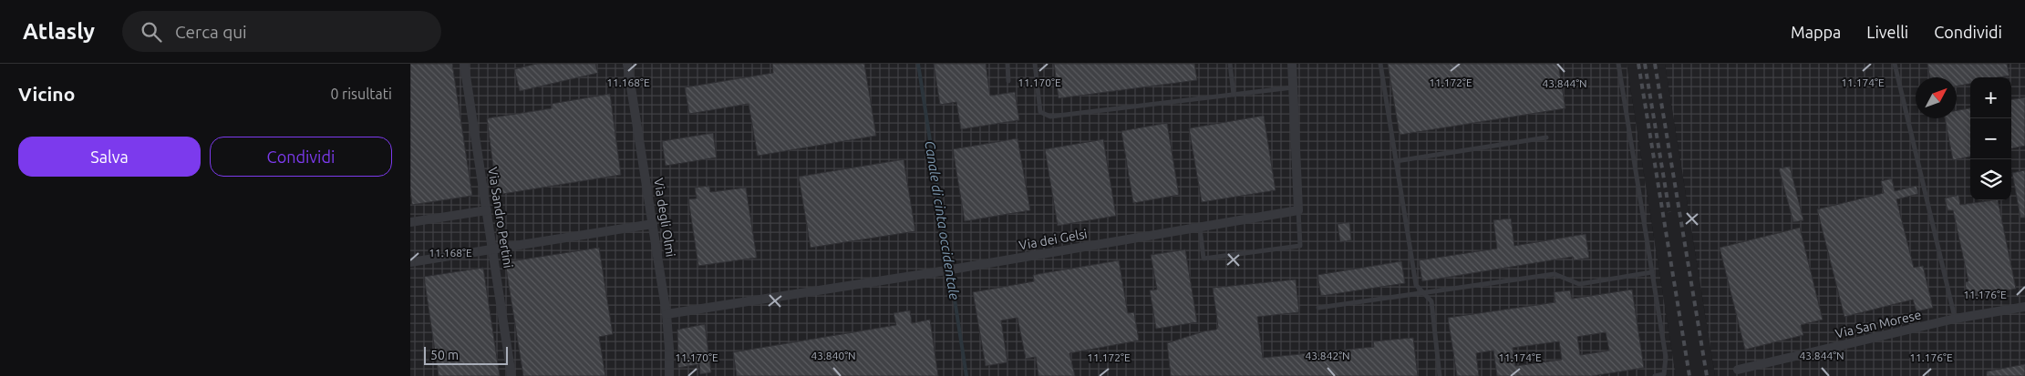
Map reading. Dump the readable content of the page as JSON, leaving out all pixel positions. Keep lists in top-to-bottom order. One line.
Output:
{"streets":{"street":["Via Sandro Pertini","Via degli Olmi","Via dei Gelsi","Via San Morese"]},"crossings":[["Via degli Olmi","Via dei Gelsi"]],"water":["Canale di cinta occidentale"],"scale_bar":"50 m","north":"top right","page":{"header":"Atlasly","search":"Cerca qui","nav":["Mappa","Livelli","Condividi"],"heading":["Vicino","0 risultati"],"map_buttons":["+","−"],"buttons":["Salva","Condividi"],"scale":"50 m"},"coordinates":["11.168°E","11.170°E","11.172°E","11.174°E","43.844°N","11.176°E","43.840°N","43.842°N"]}
